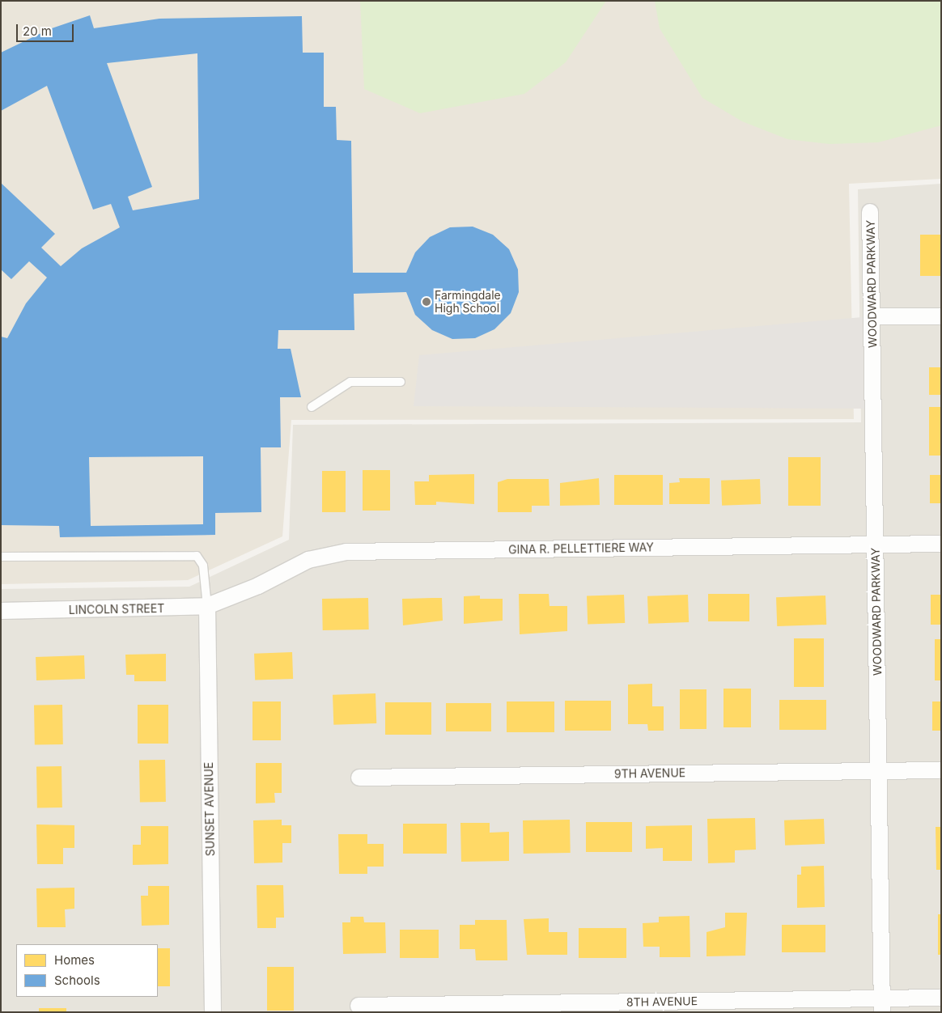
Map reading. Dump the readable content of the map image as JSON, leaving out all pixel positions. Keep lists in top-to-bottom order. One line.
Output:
{"streets":{"street":["WOODWARD PARKWAY","GINA R. PELLETTIERE WAY","LINCOLN STREET","9TH AVENUE","SUNSET AVENUE","8TH AVENUE"]},"crossings":[["WOODWARD PARKWAY","GINA R. PELLETTIERE WAY"],["WOODWARD PARKWAY","9TH AVENUE"],["WOODWARD PARKWAY","8TH AVENUE"],["GINA R. PELLETTIERE WAY","LINCOLN STREET"],["LINCOLN STREET","SUNSET AVENUE"]],"places":["Farmingdale High School"],"legend":["Homes","Schools"],"scale_bar":"20 m"}
